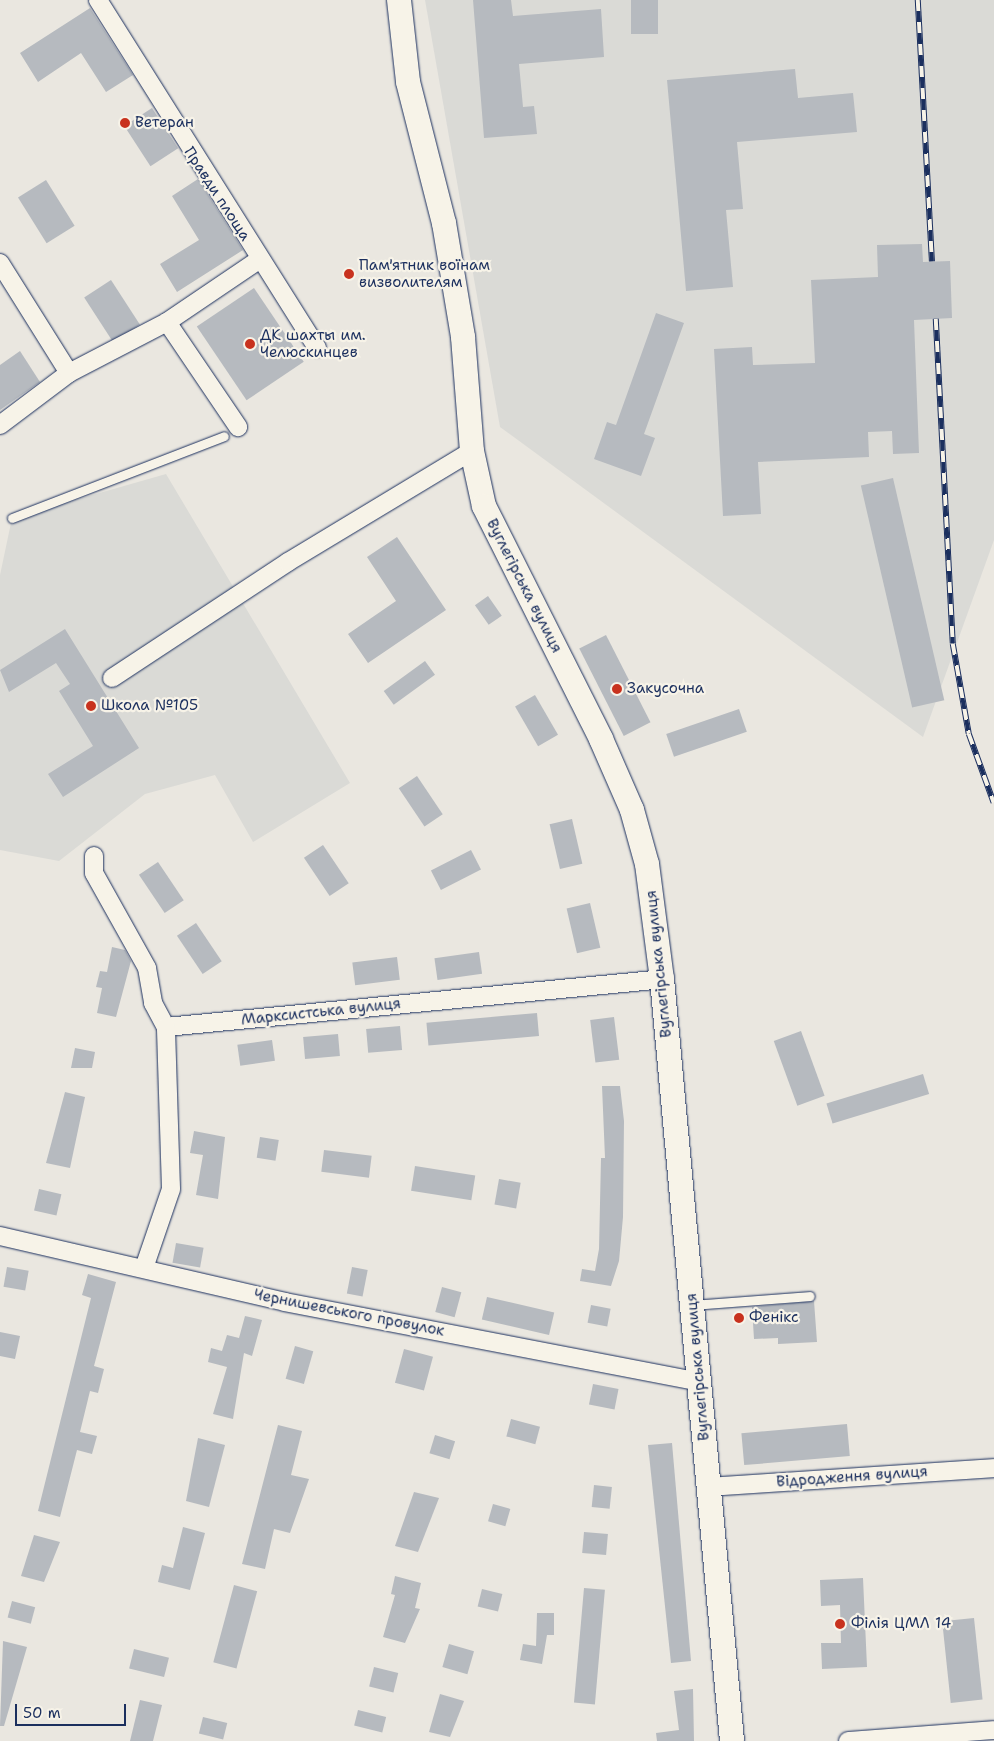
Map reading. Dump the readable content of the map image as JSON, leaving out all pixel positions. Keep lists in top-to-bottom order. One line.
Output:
{"streets":{"street":["Правди площа","Вуглегірська вулиця","Марксистська вулиця","Чернишевського провулок","Відродження вулиця"]},"crossings":[["Вуглегірська вулиця","Марксистська вулиця"],["Вуглегірська вулиця","Чернишевського провулок"],["Вуглегірська вулиця","Відродження вулиця"]],"places":["Ветеран","Пам'ятник воїнам визволителям","ДК шахты им. Челюскинцев","Закусочна","Школа №105","Фенікс","Філія ЦМЛ 14"],"scale_bar":"50 m"}
